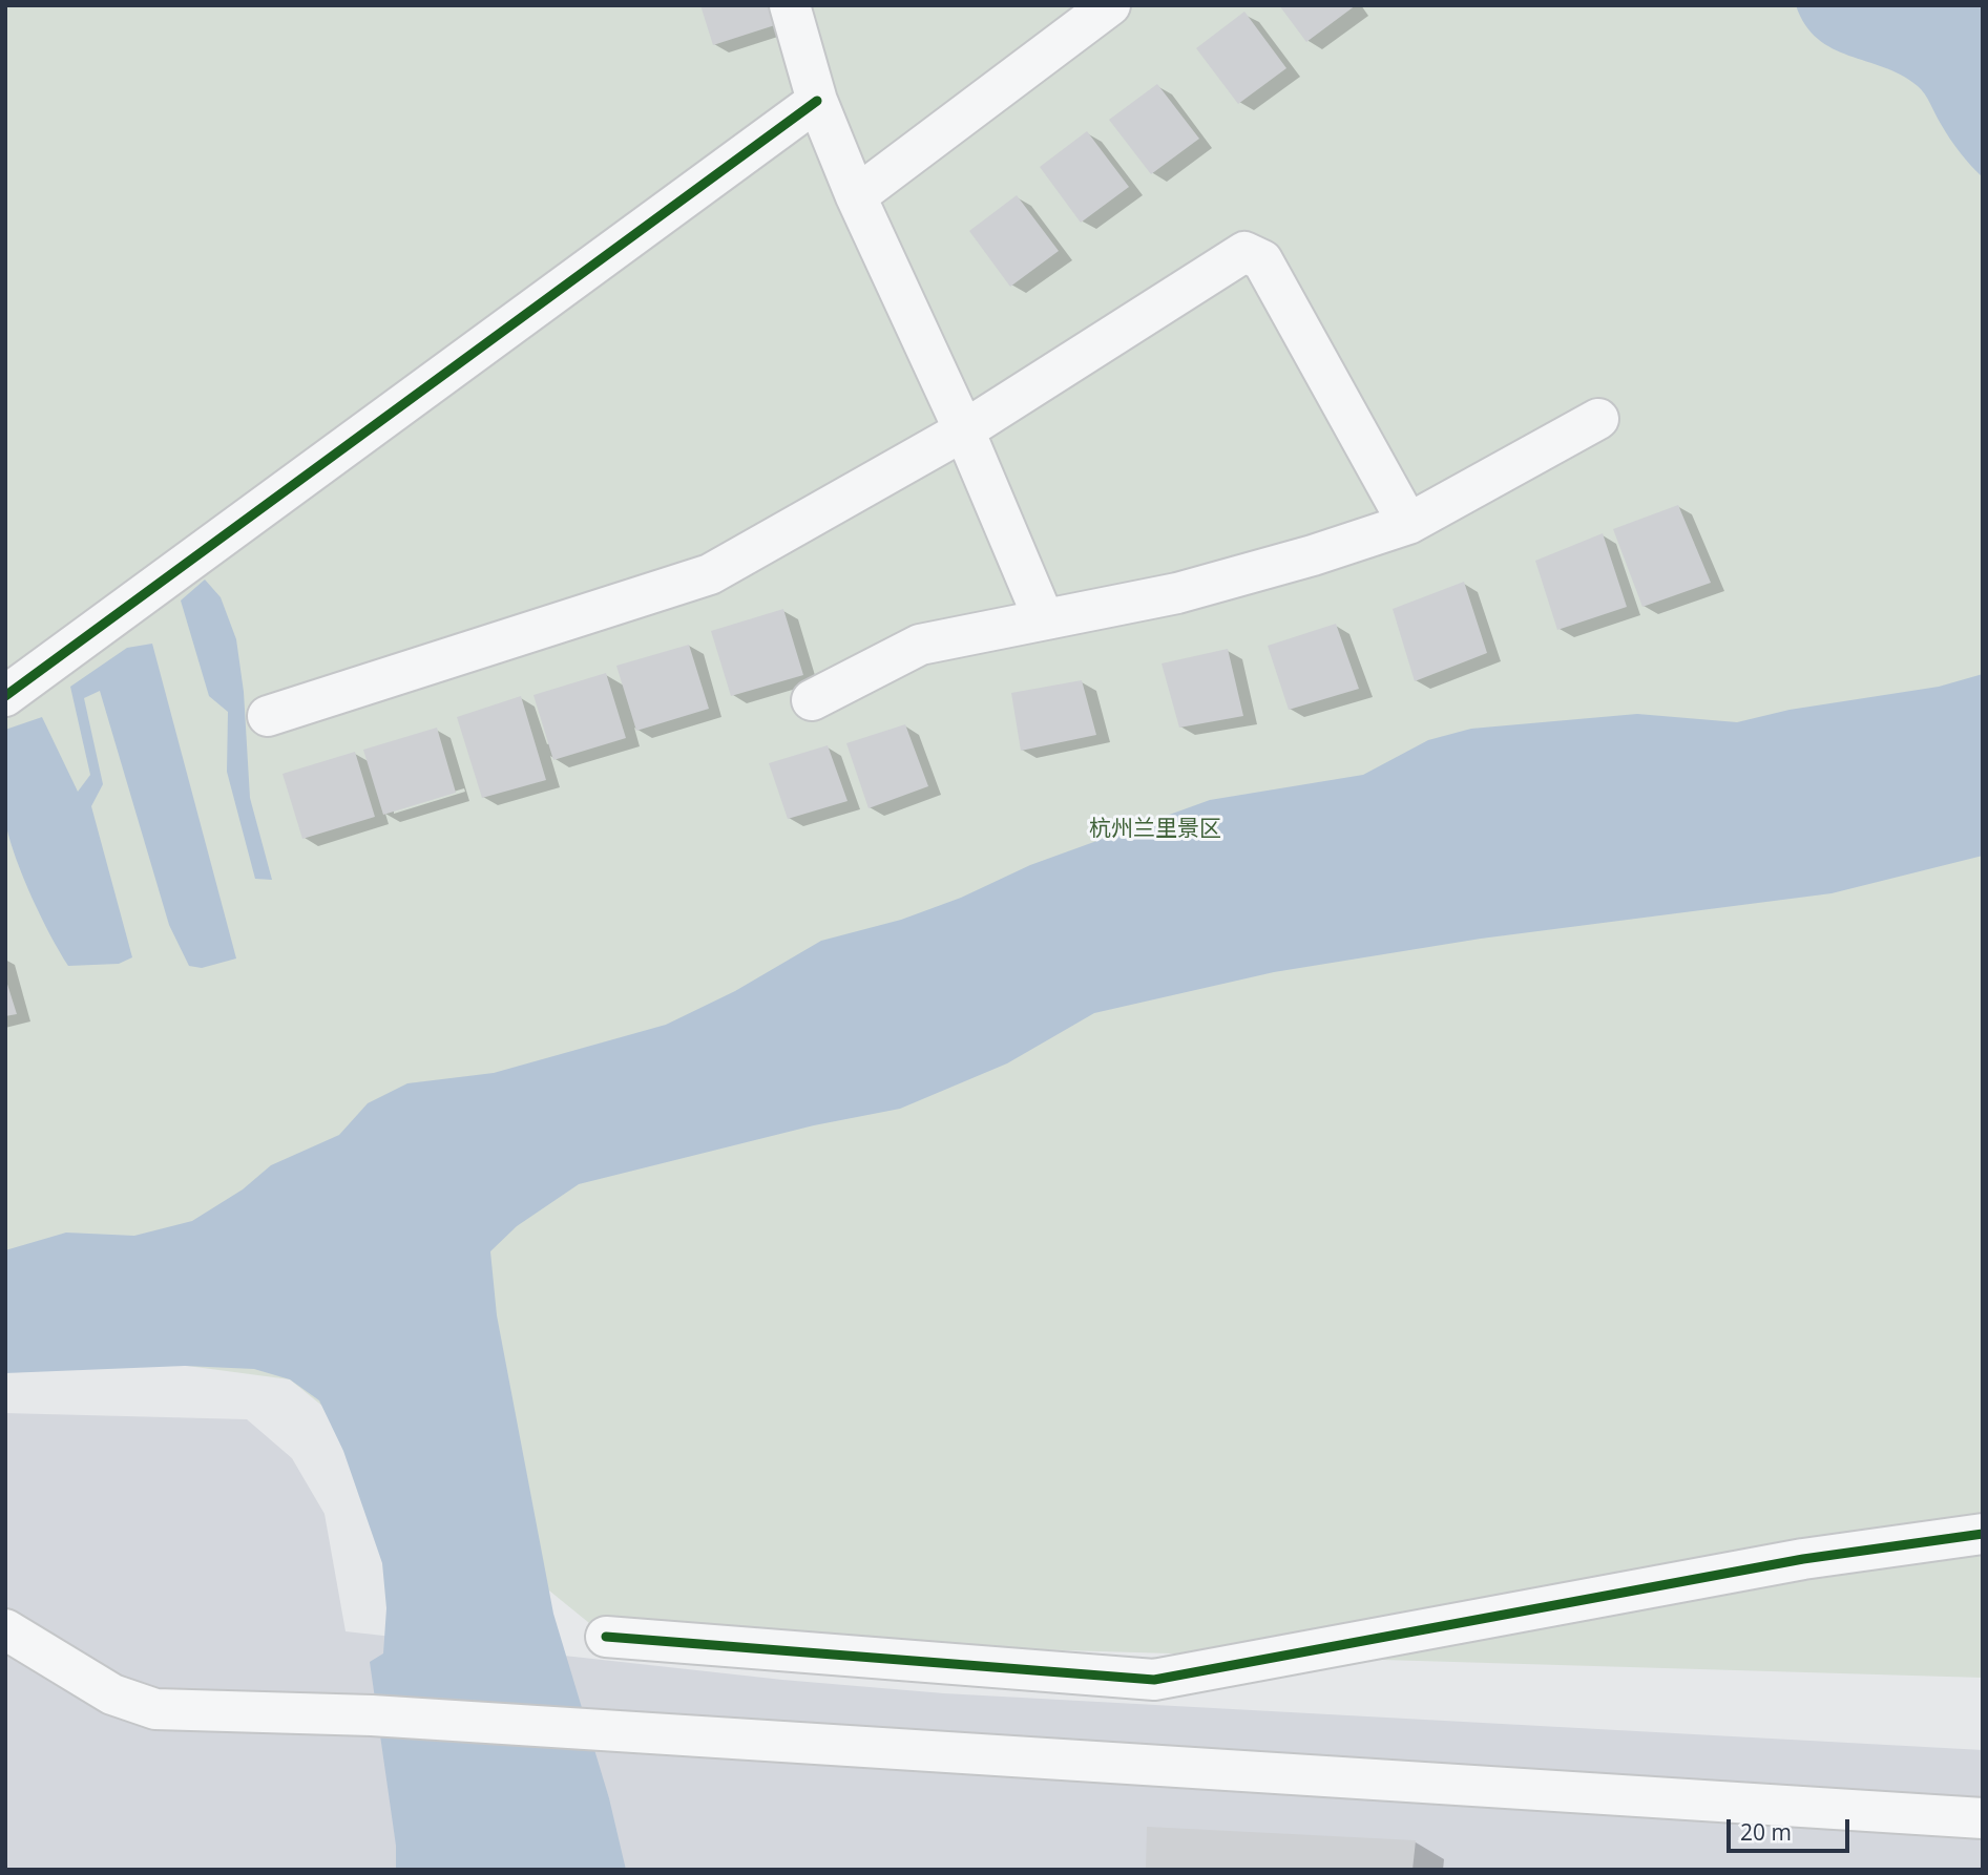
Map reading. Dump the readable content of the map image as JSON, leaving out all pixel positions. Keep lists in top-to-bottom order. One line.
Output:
{"parks":["杭州兰里景区"],"scale_bar":"20 m"}
